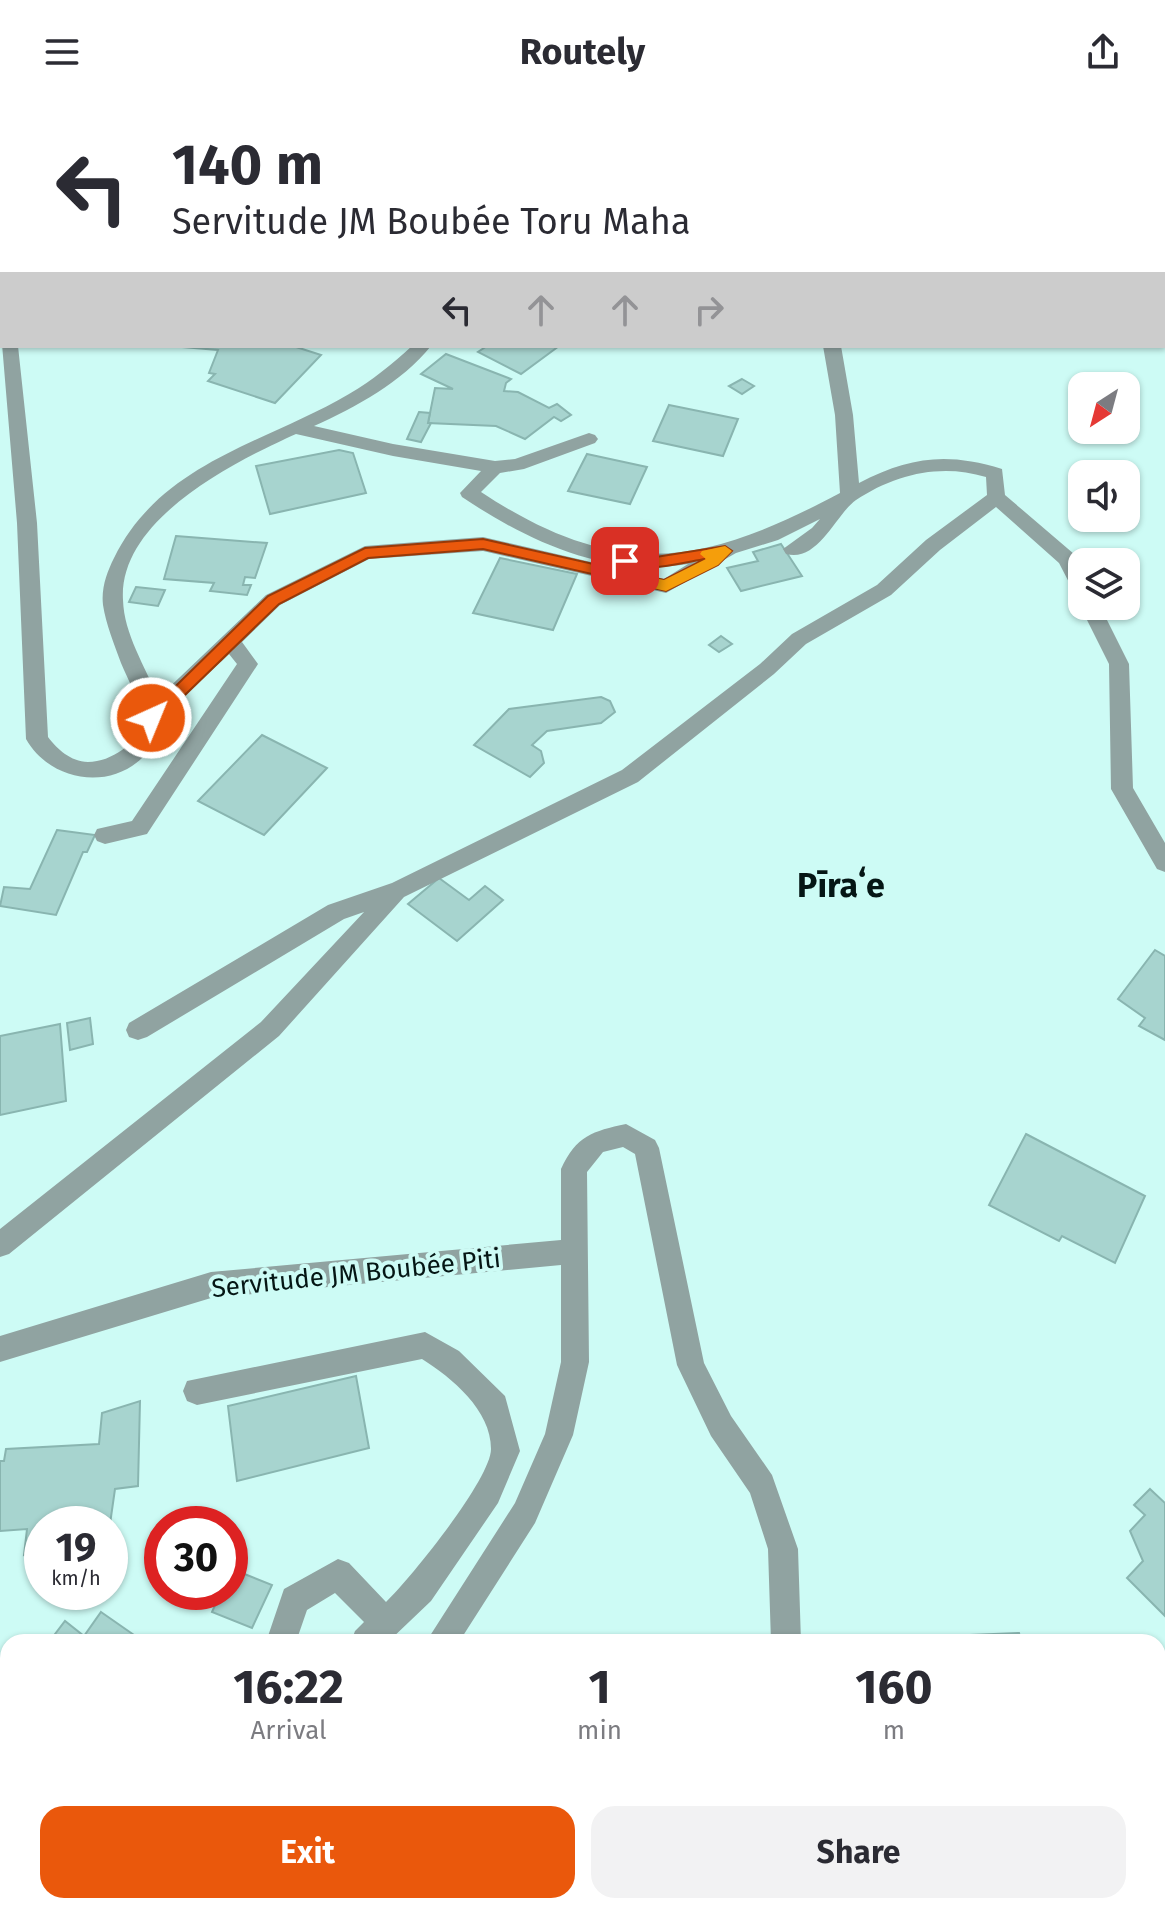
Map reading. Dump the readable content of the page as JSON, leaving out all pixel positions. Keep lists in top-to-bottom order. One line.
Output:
{"streets":{"street":["Servitude JM Boubée Piti"]},"districts":["Pīraʻe"],"north":"bottom left","page":{"header":"Routely","turn":["140 m","Servitude JM Boubée Toru Maha"],"speed":"19 km/h","limit":"30","eta":["16:22","Arrival","1","min","160","m"],"buttons":["Exit","Share"]}}
